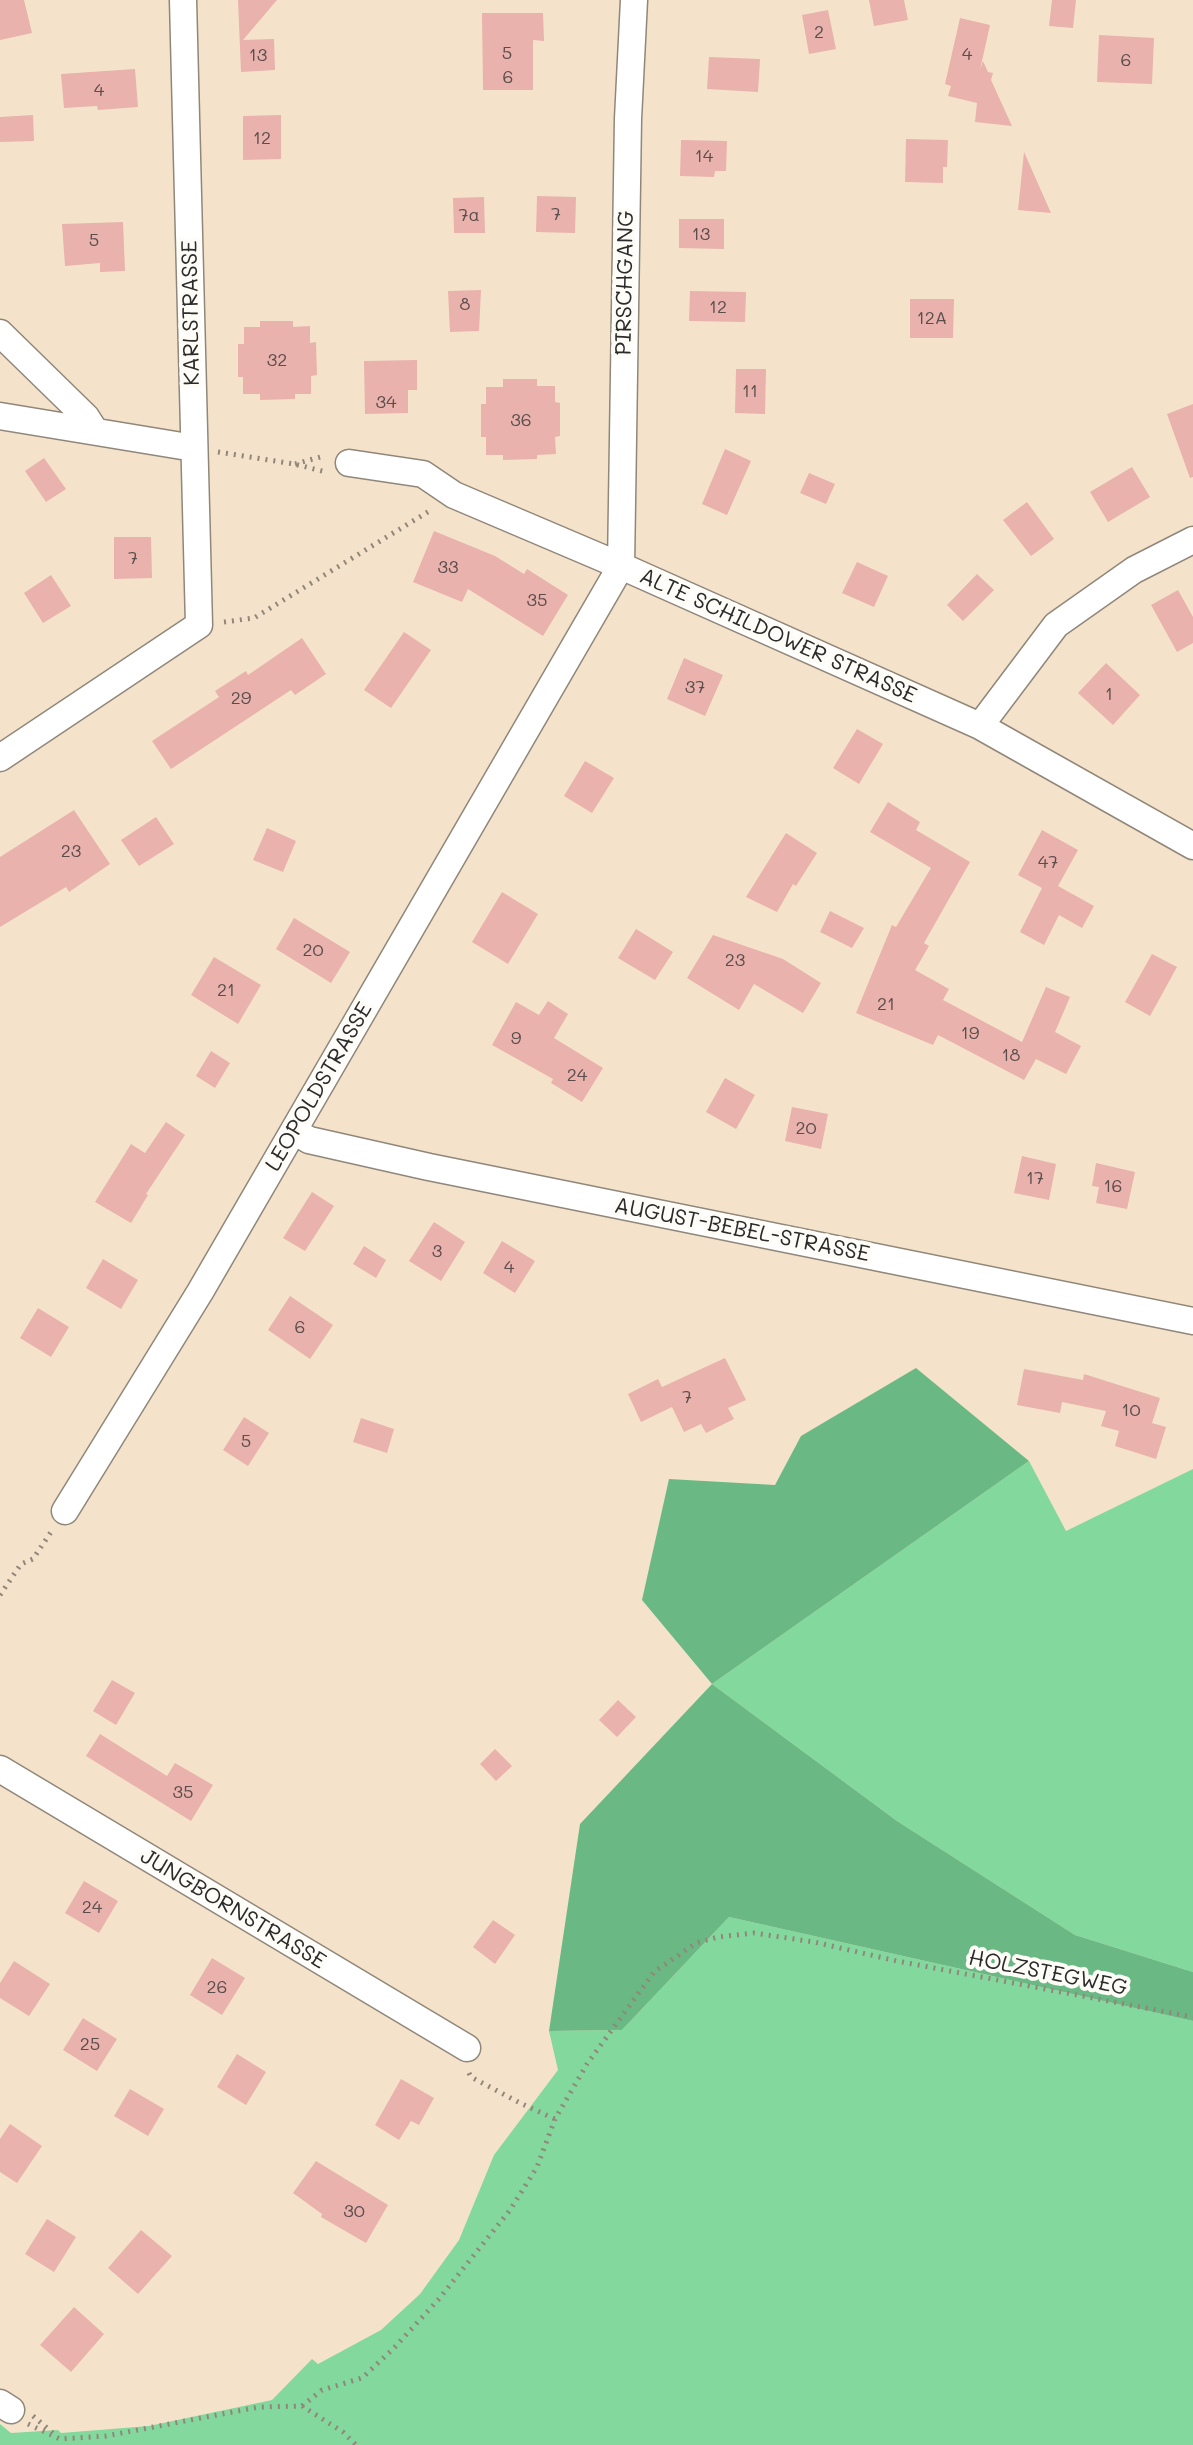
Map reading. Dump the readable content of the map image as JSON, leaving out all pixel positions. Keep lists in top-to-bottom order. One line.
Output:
{"streets":{"street":["PIRSCHGANG","KARLSTRASSE","ALTE SCHILDOWER STRASSE","LEOPOLDSTRASSE","AUGUST-BEBEL-STRASSE","JUNGBORNSTRASSE"],"path":["HOLZSTEGWEG"]},"crossings":[["PIRSCHGANG","ALTE SCHILDOWER STRASSE"],["PIRSCHGANG","LEOPOLDSTRASSE"],["ALTE SCHILDOWER STRASSE","LEOPOLDSTRASSE"],["LEOPOLDSTRASSE","AUGUST-BEBEL-STRASSE"]],"house_numbers":["2","5","4","13","6","6","4","12","14","7","7a","13","5","8","12","12A","32","11","34","36","7","33","35","37","1","29","23","47","20","23","21","21","19","9","18","24","20","17","16","3","4","6","7","10","5","35","24","26","25","30"]}
